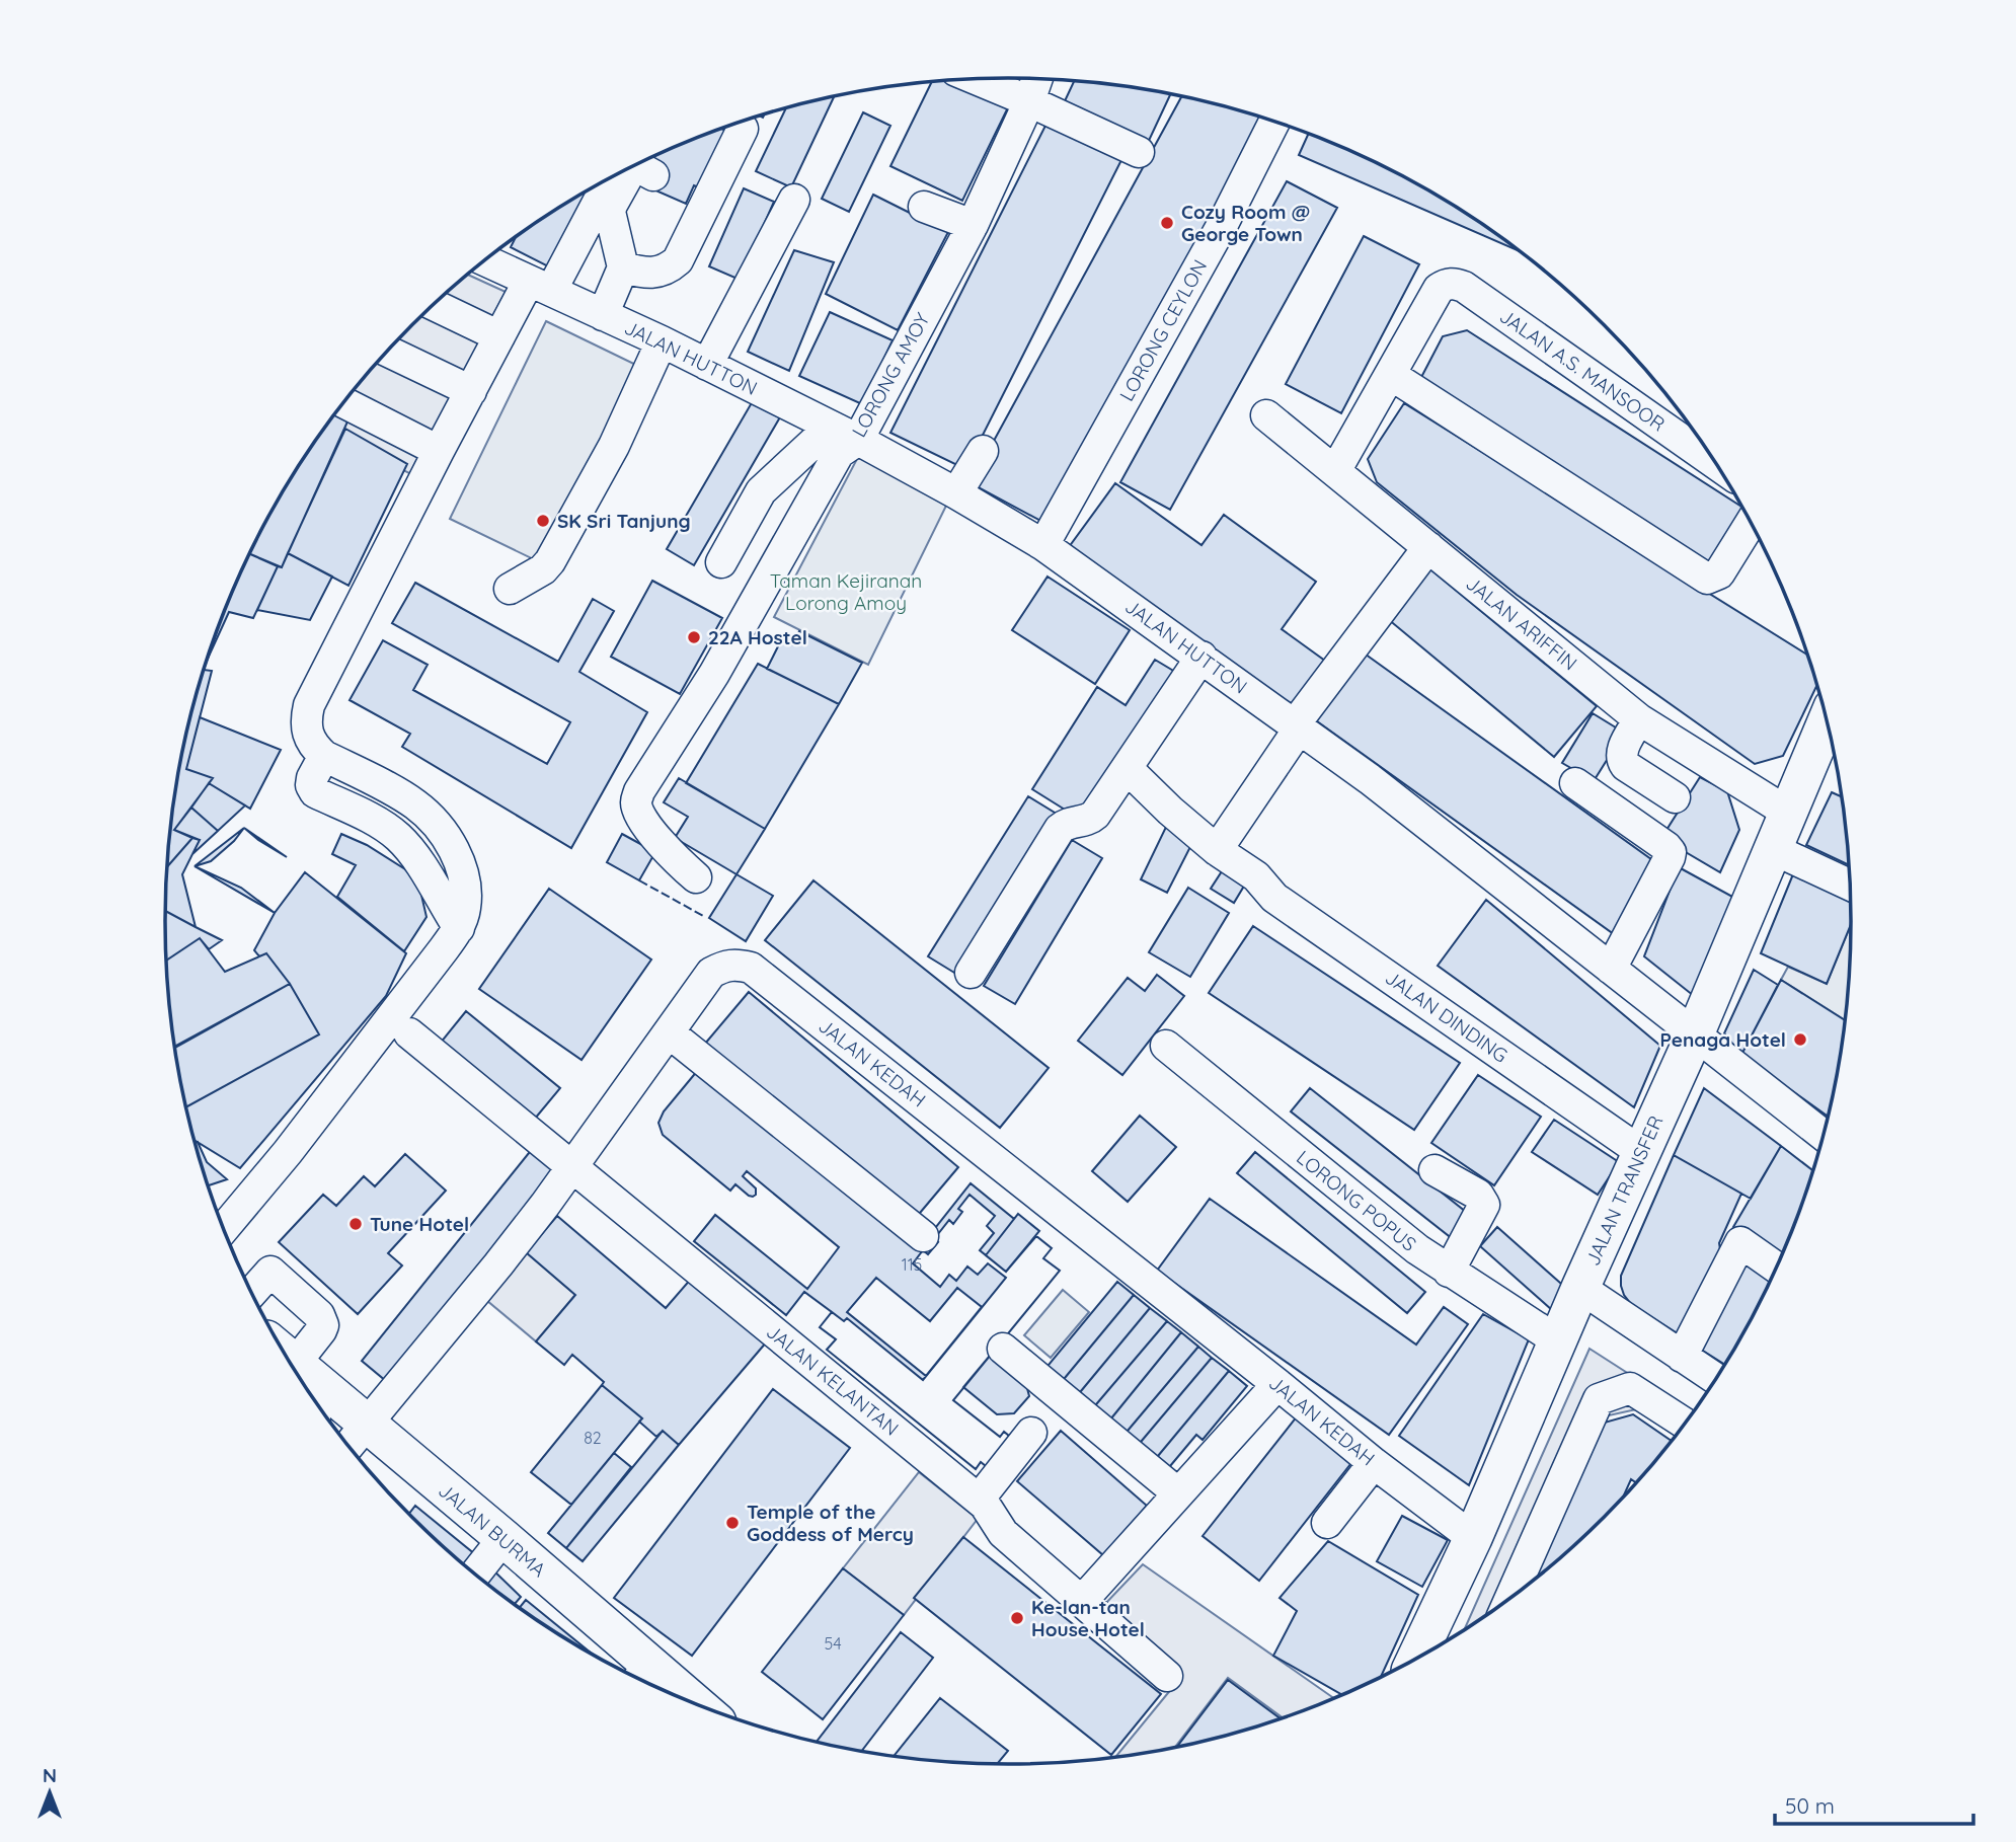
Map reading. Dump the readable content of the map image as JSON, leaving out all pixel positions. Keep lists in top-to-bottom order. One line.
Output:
{"streets":{"main road":["JALAN TRANSFER","JALAN BURMA"],"street":["LORONG CEYLON","JALAN HUTTON","JALAN A.S. MANSOOR","LORONG AMOY","JALAN ARIFFIN","JALAN DINDING","JALAN KEDAH","LORONG POPUS","JALAN KELANTAN"]},"crossings":[["LORONG CEYLON","JALAN HUTTON"],["JALAN HUTTON","LORONG AMOY"],["JALAN HUTTON","JALAN TRANSFER"],["JALAN A.S. MANSOOR","JALAN ARIFFIN"],["JALAN ARIFFIN","JALAN TRANSFER"],["JALAN DINDING","JALAN TRANSFER"],["JALAN KEDAH","JALAN TRANSFER"],["JALAN KEDAH","JALAN KELANTAN"],["JALAN KEDAH","JALAN BURMA"],["JALAN TRANSFER","LORONG POPUS"]],"parks":["Taman Kejiranan Lorong Amoy"],"places":["Cozy Room @ George Town","SK Sri Tanjung","22A Hostel","Penaga Hotel","Tune Hotel","Temple of the Goddess of Mercy","Ke-lan-tan House Hotel"],"house_numbers":["115","82","54"],"scale_bar":"50 m","north":"top"}
